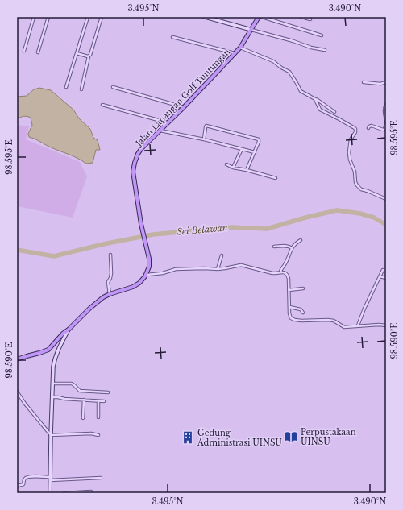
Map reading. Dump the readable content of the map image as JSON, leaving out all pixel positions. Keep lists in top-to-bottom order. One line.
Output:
{"streets":{"main road":["Jalan Lapangan Golf Tuntungan"]},"water":["Sei Belawan"],"places":{"library":["Perpustakaan UINSU"],"building":["Gedung Administrasi UINSU"]},"coordinates":["3.495°N","3.490°N","98.595°E","98.590°E"]}
